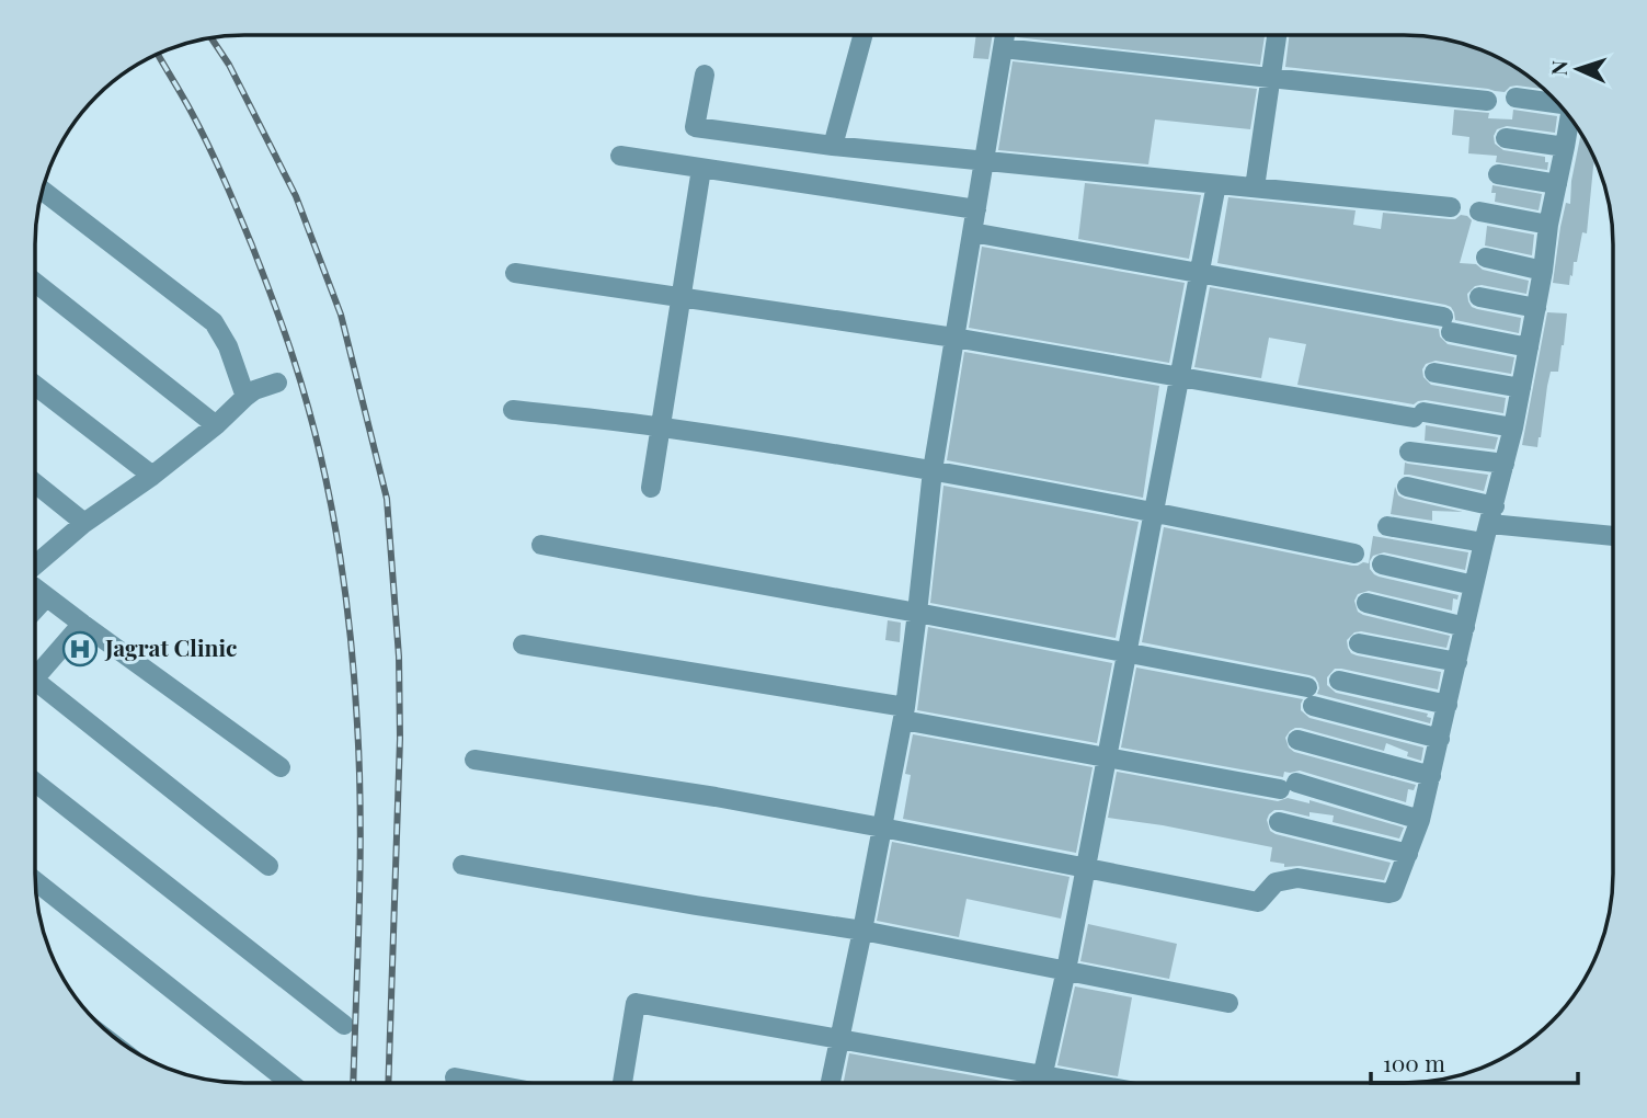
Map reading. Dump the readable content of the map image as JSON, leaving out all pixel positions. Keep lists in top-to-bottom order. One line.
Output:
{"places":{"hospital":["Jagrat Clinic"]},"scale_bar":"100 m","north":"left"}
